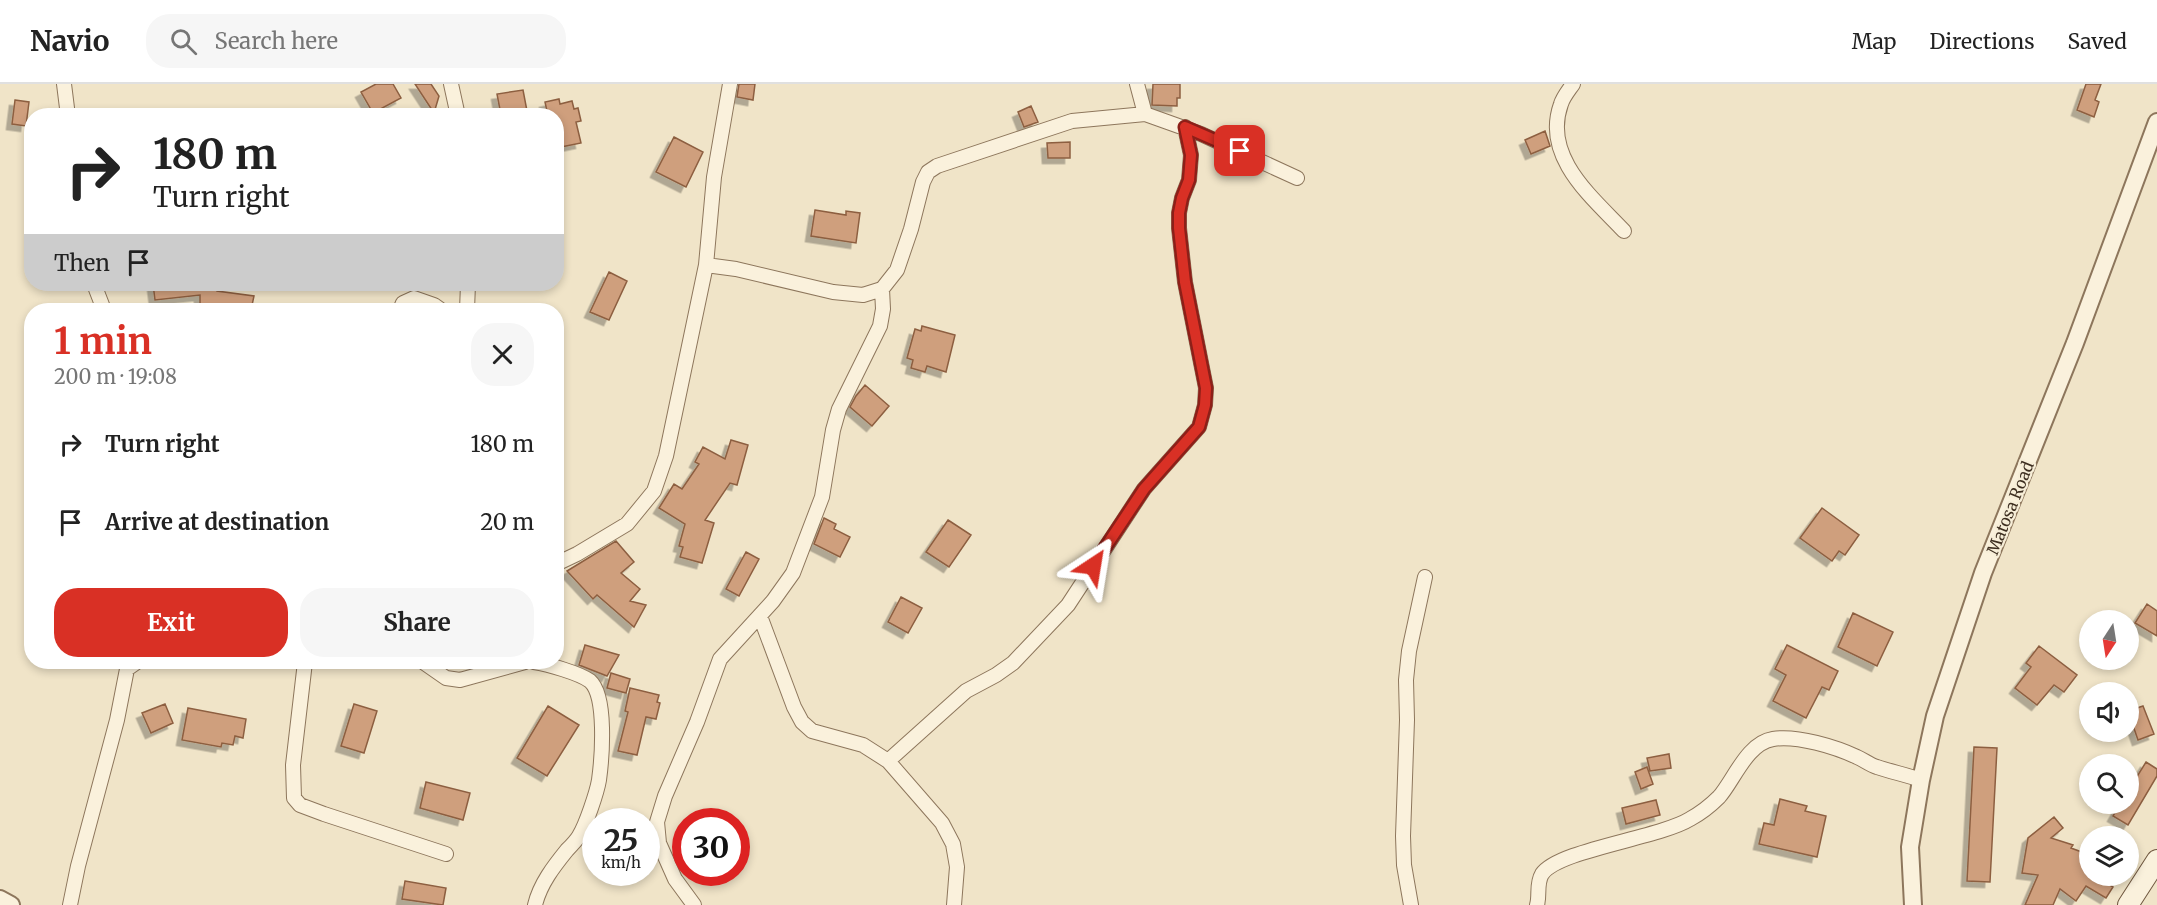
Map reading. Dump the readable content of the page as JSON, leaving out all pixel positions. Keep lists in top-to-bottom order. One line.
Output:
{"streets":{"street":["Matosa Road"]},"north":"bottom","page":{"header":"Navio","search":"Search here","nav":["Map","Directions","Saved"],"turn":["180 m","Turn right"],"then":"Then","heading":["1 min","200 m · 19:08"],"list":[{"name":"Turn right","value":"180 m"},{"name":"Arrive at destination","value":"20 m"}],"buttons":["Exit","Share"],"speed":"25 km/h","limit":"30"}}
